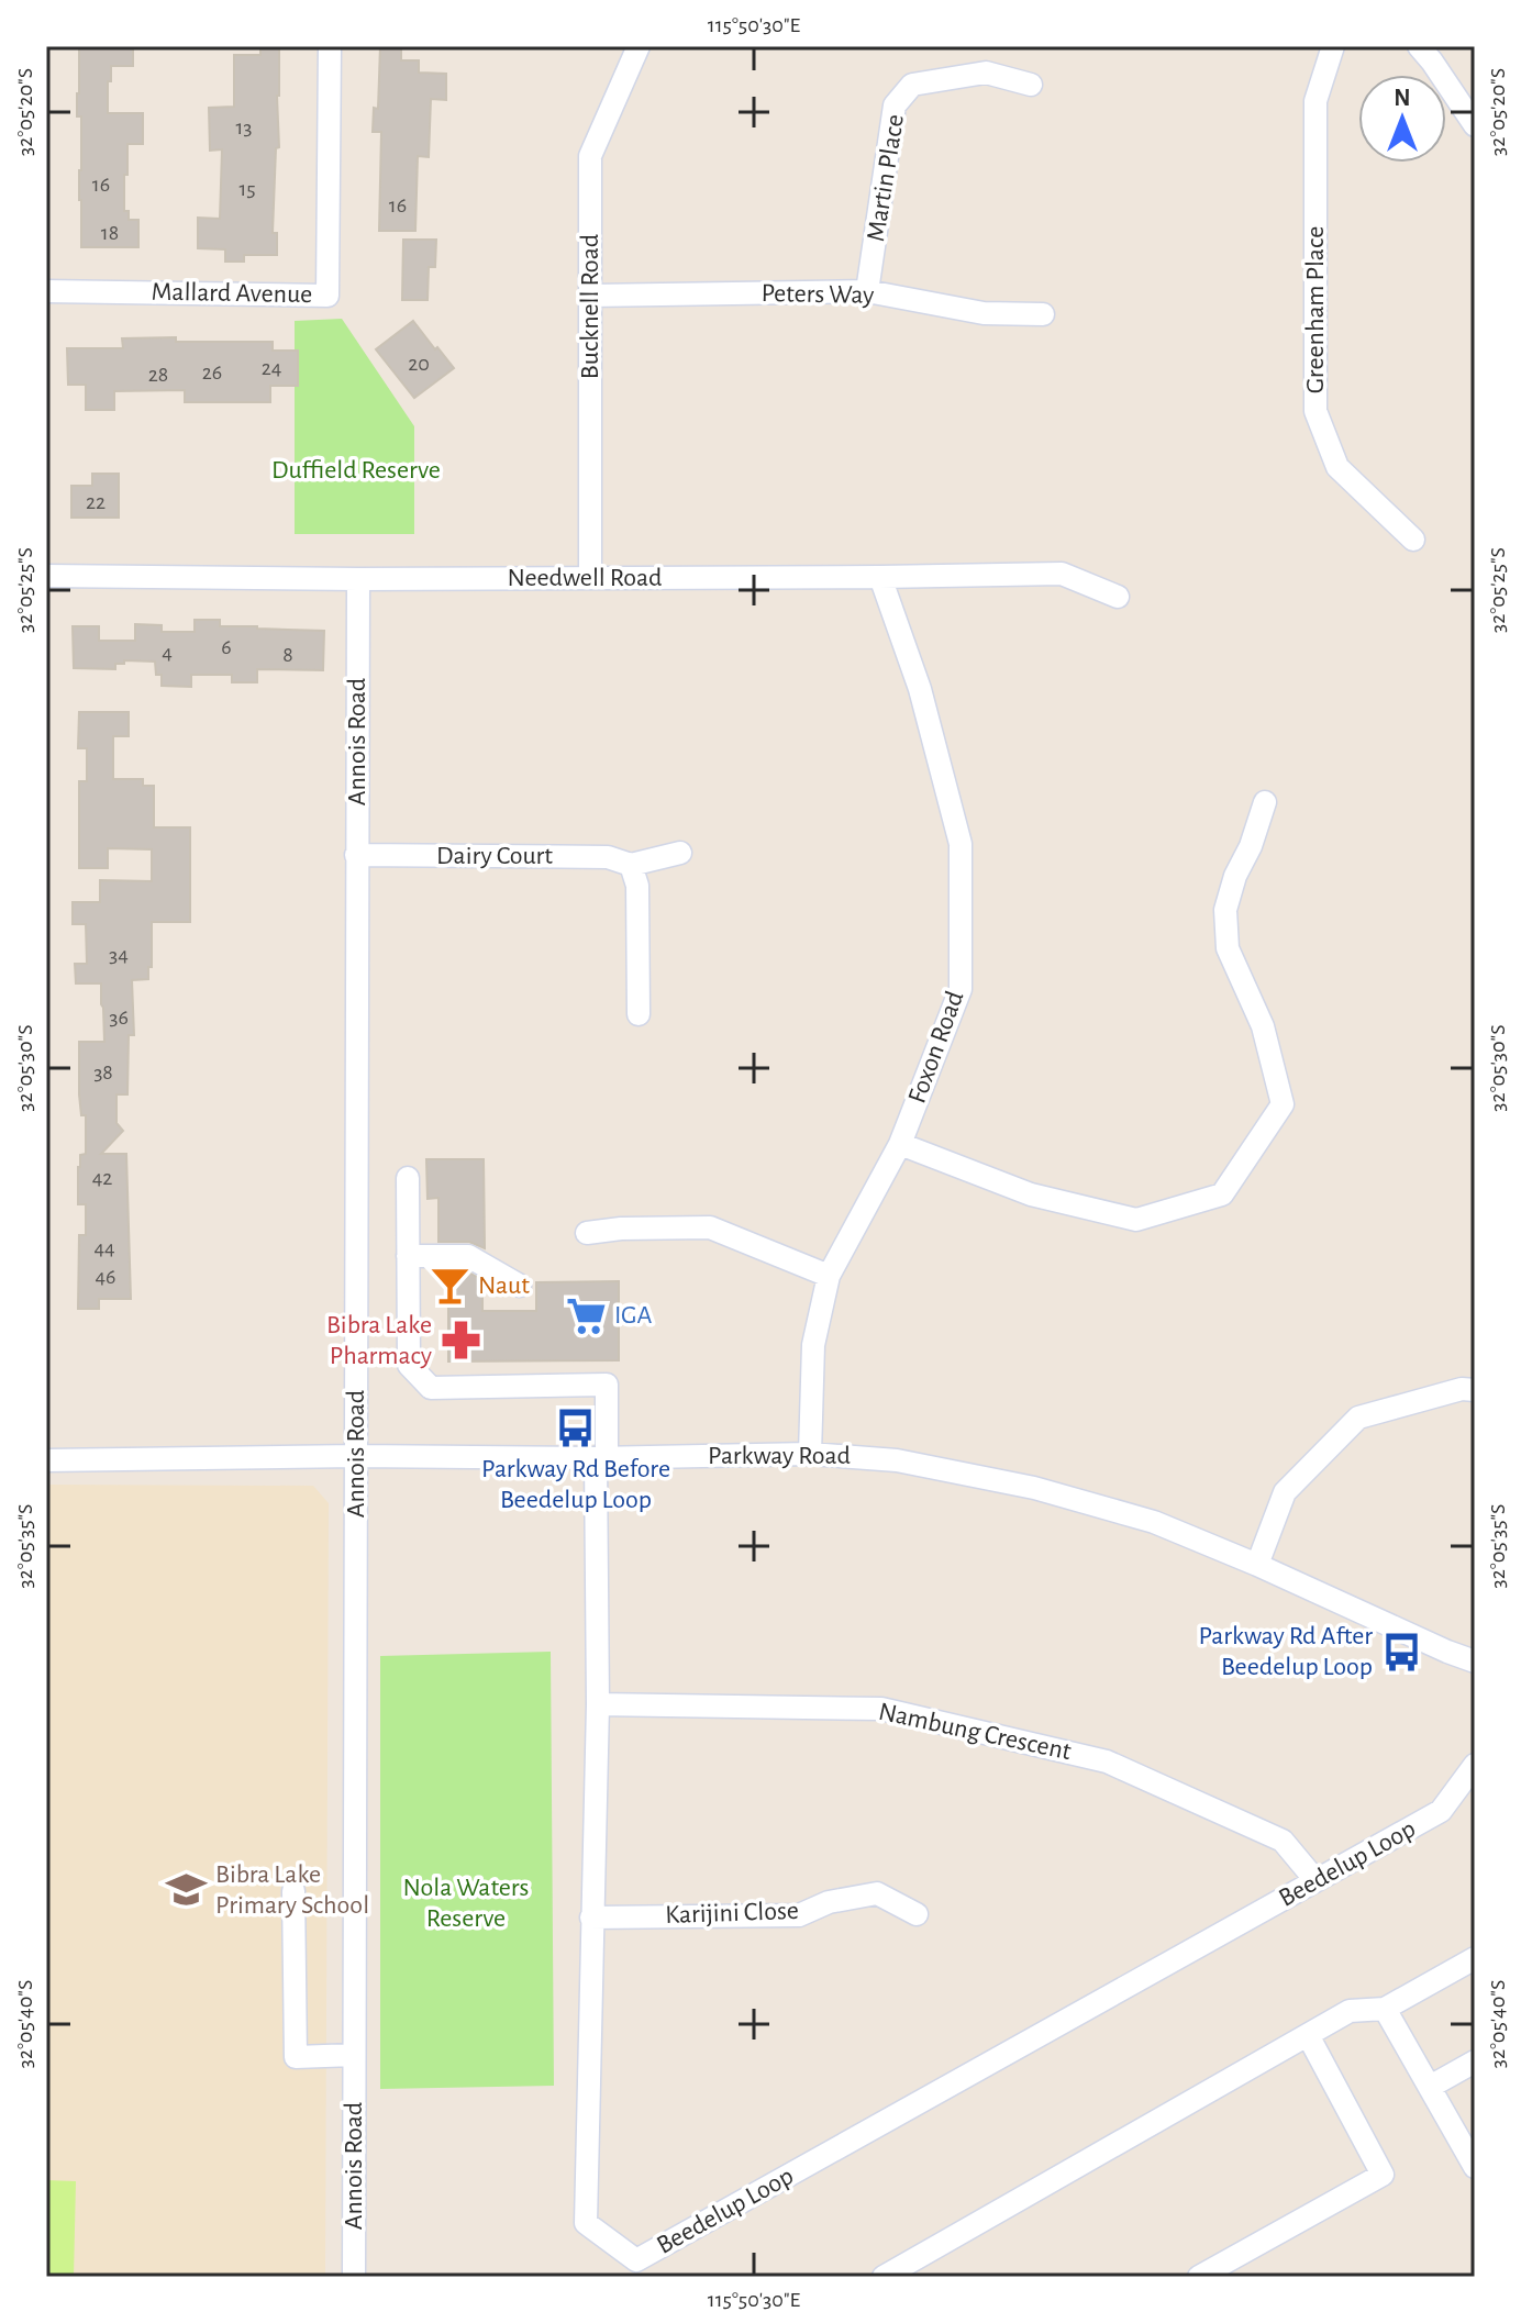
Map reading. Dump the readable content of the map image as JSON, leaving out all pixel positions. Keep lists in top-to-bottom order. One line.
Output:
{"streets":{"street":["Martin Place","Mallard Avenue","Peters Way","Bucknell Road","Greenham Place","Needwell Road","Annois Road","Dairy Court","Foxon Road","Parkway Road","Nambung Crescent","Beedelup Loop","Karijini Close"]},"crossings":[["Martin Place","Peters Way"],["Peters Way","Bucknell Road"],["Bucknell Road","Needwell Road"],["Needwell Road","Annois Road"],["Needwell Road","Foxon Road"],["Annois Road","Dairy Court"],["Annois Road","Parkway Road"],["Foxon Road","Parkway Road"],["Parkway Road","Beedelup Loop"],["Nambung Crescent","Beedelup Loop"],["Beedelup Loop","Karijini Close"]],"parks":["Duffield Reserve","Nola Waters Reserve"],"places":{"bar":["Naut"],"supermarket":["IGA"],"pharmacy":["Bibra Lake Pharmacy"],"bus stop":["Parkway Rd Before Beedelup Loop","Parkway Rd After Beedelup Loop"],"school or university":["Bibra Lake Primary School"]},"house_numbers":["13","16","15","16","18","20","24","26","28","22","6","4","8","34","36","38","42","44","46"],"north":"top","coordinates":["115°50'30\"E","32°05'20\"S","32°05'25\"S","32°05'30\"S","32°05'35\"S","32°05'40\"S"]}
